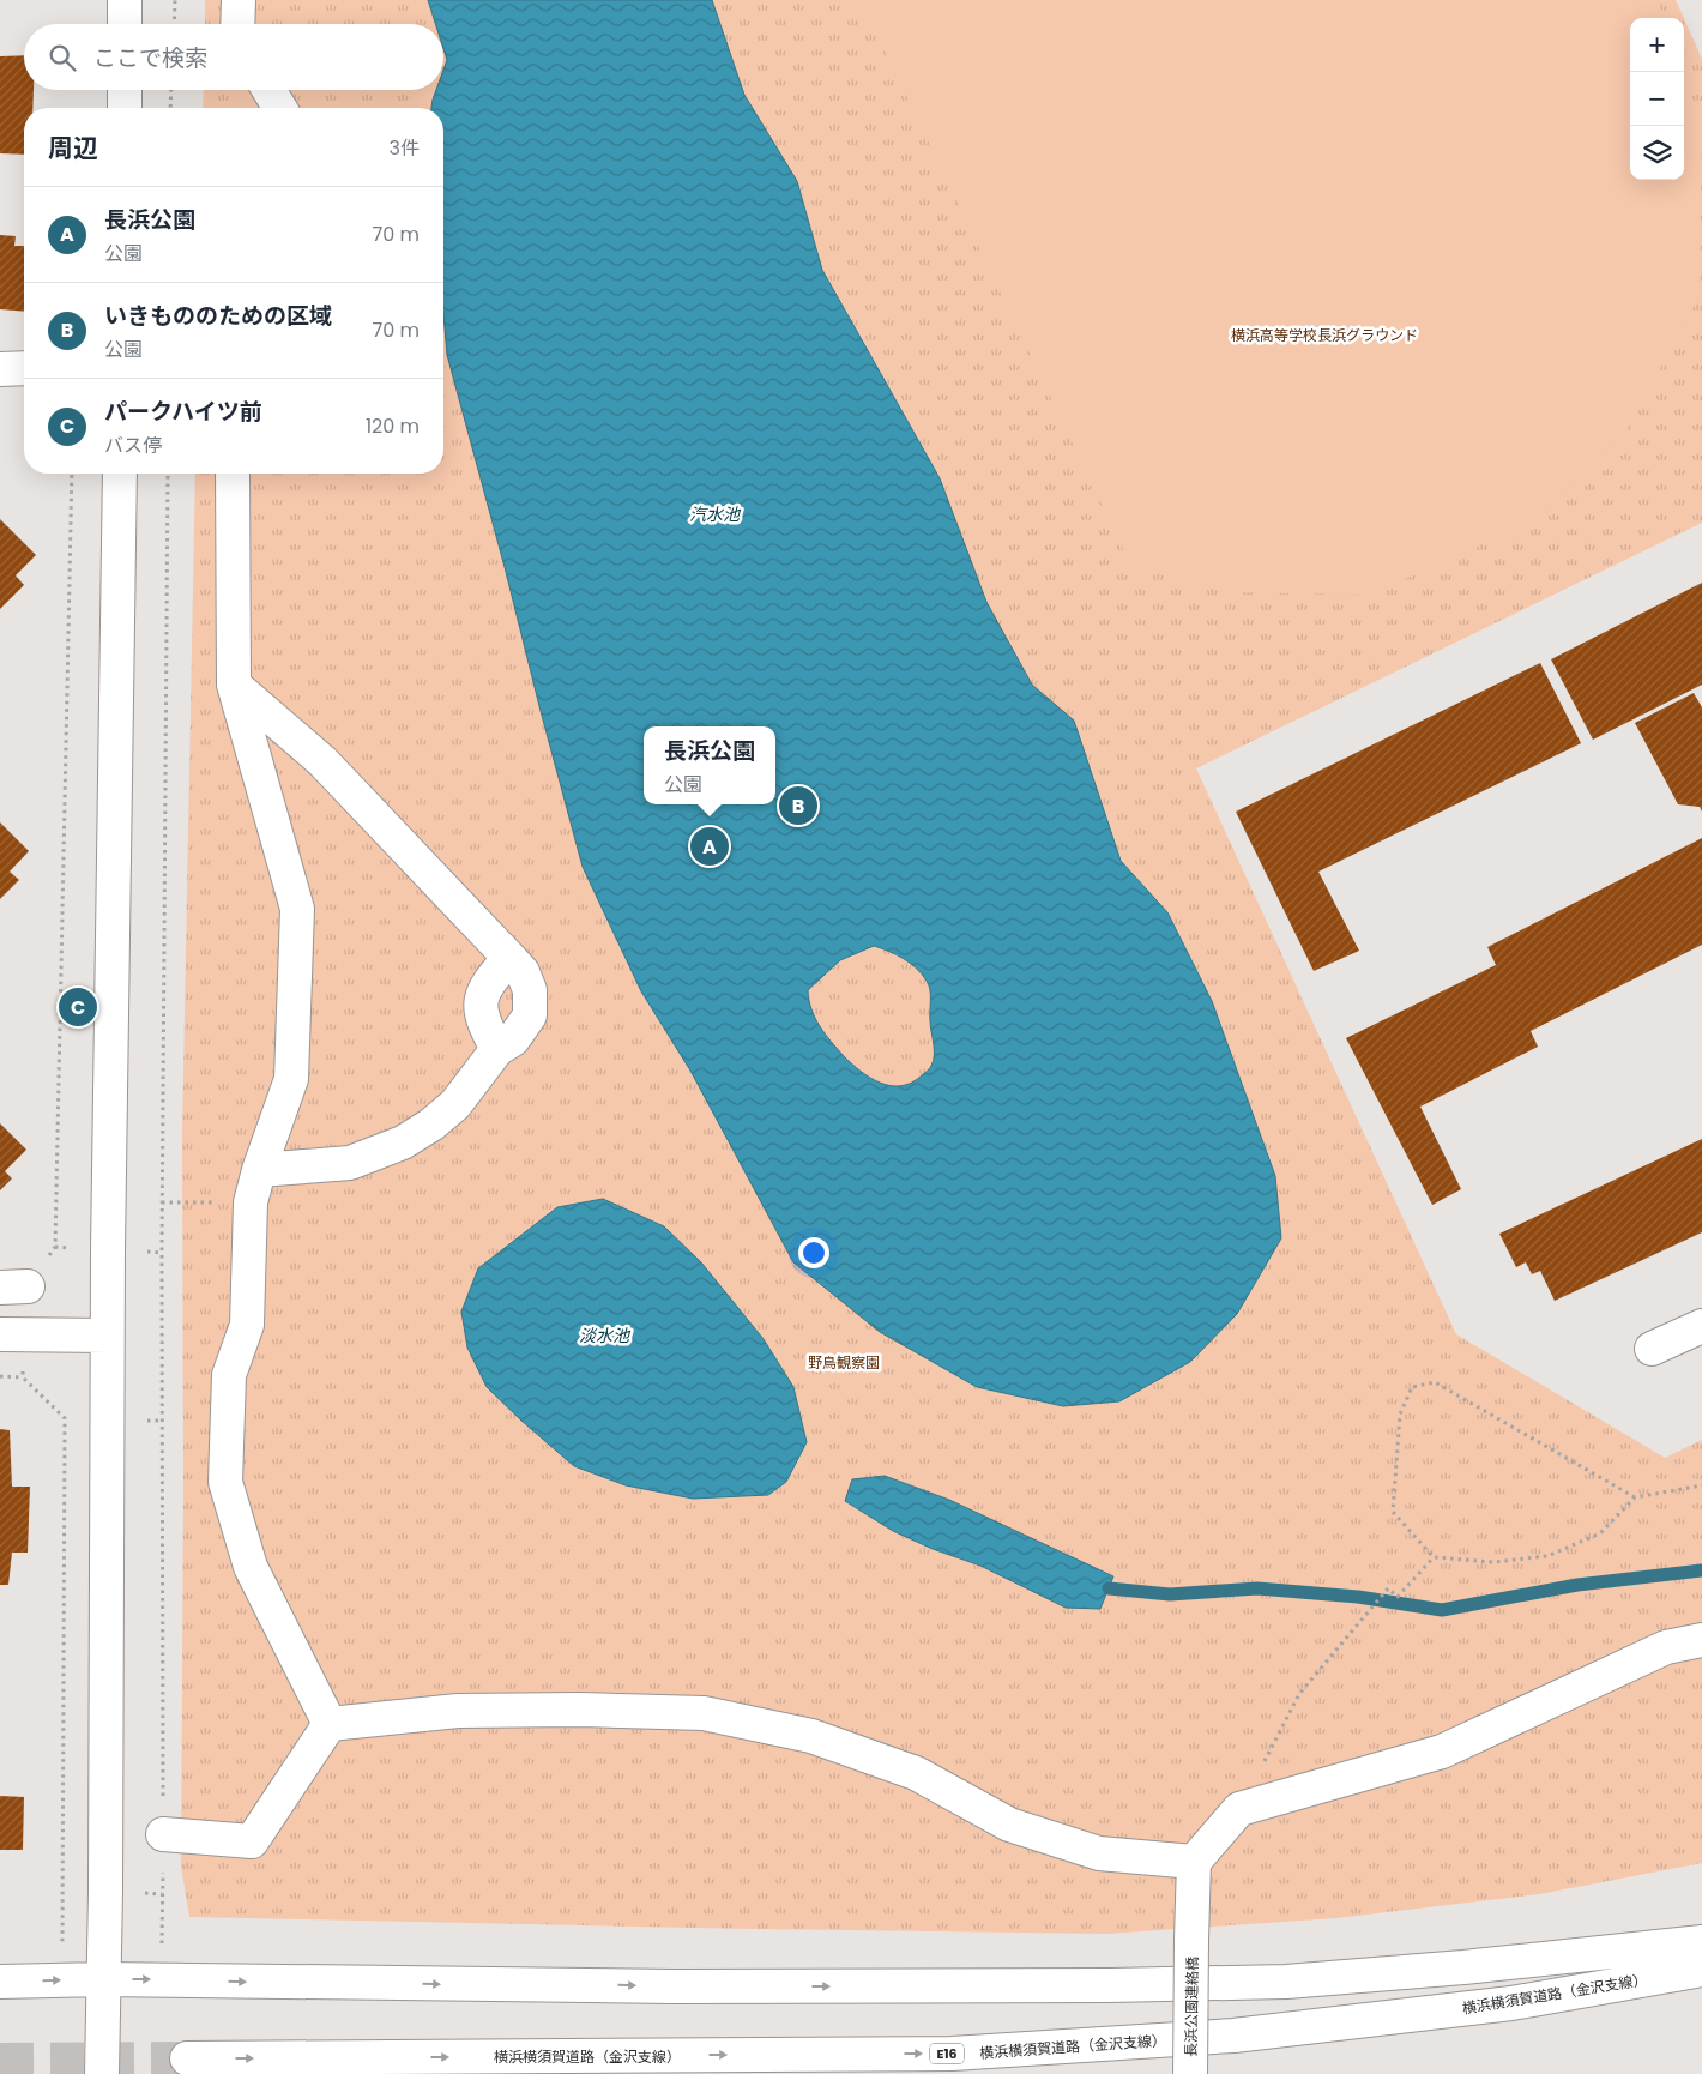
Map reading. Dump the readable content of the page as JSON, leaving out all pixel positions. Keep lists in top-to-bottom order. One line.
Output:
{"streets":{"main road":["横浜横須賀道路（金沢支線）","長浜公園連絡橋","E16"]},"water":["汽水池","淡水池"],"parks":["横浜高等学校長浜グラウンド","野鳥観察園"],"page":{"map_buttons":["+","−"],"search":"ここで検索","heading":["周辺","3件"],"list":[{"mark":"A","name":"長浜公園","note":"公園","value":"70 m"},{"mark":"B","name":"いきもののための区域","note":"公園","value":"70 m"},{"mark":"C","name":"パークハイツ前","note":"バス停","value":"120 m"}],"popup":["長浜公園","公園"],"pins":["B","A","C"]}}
